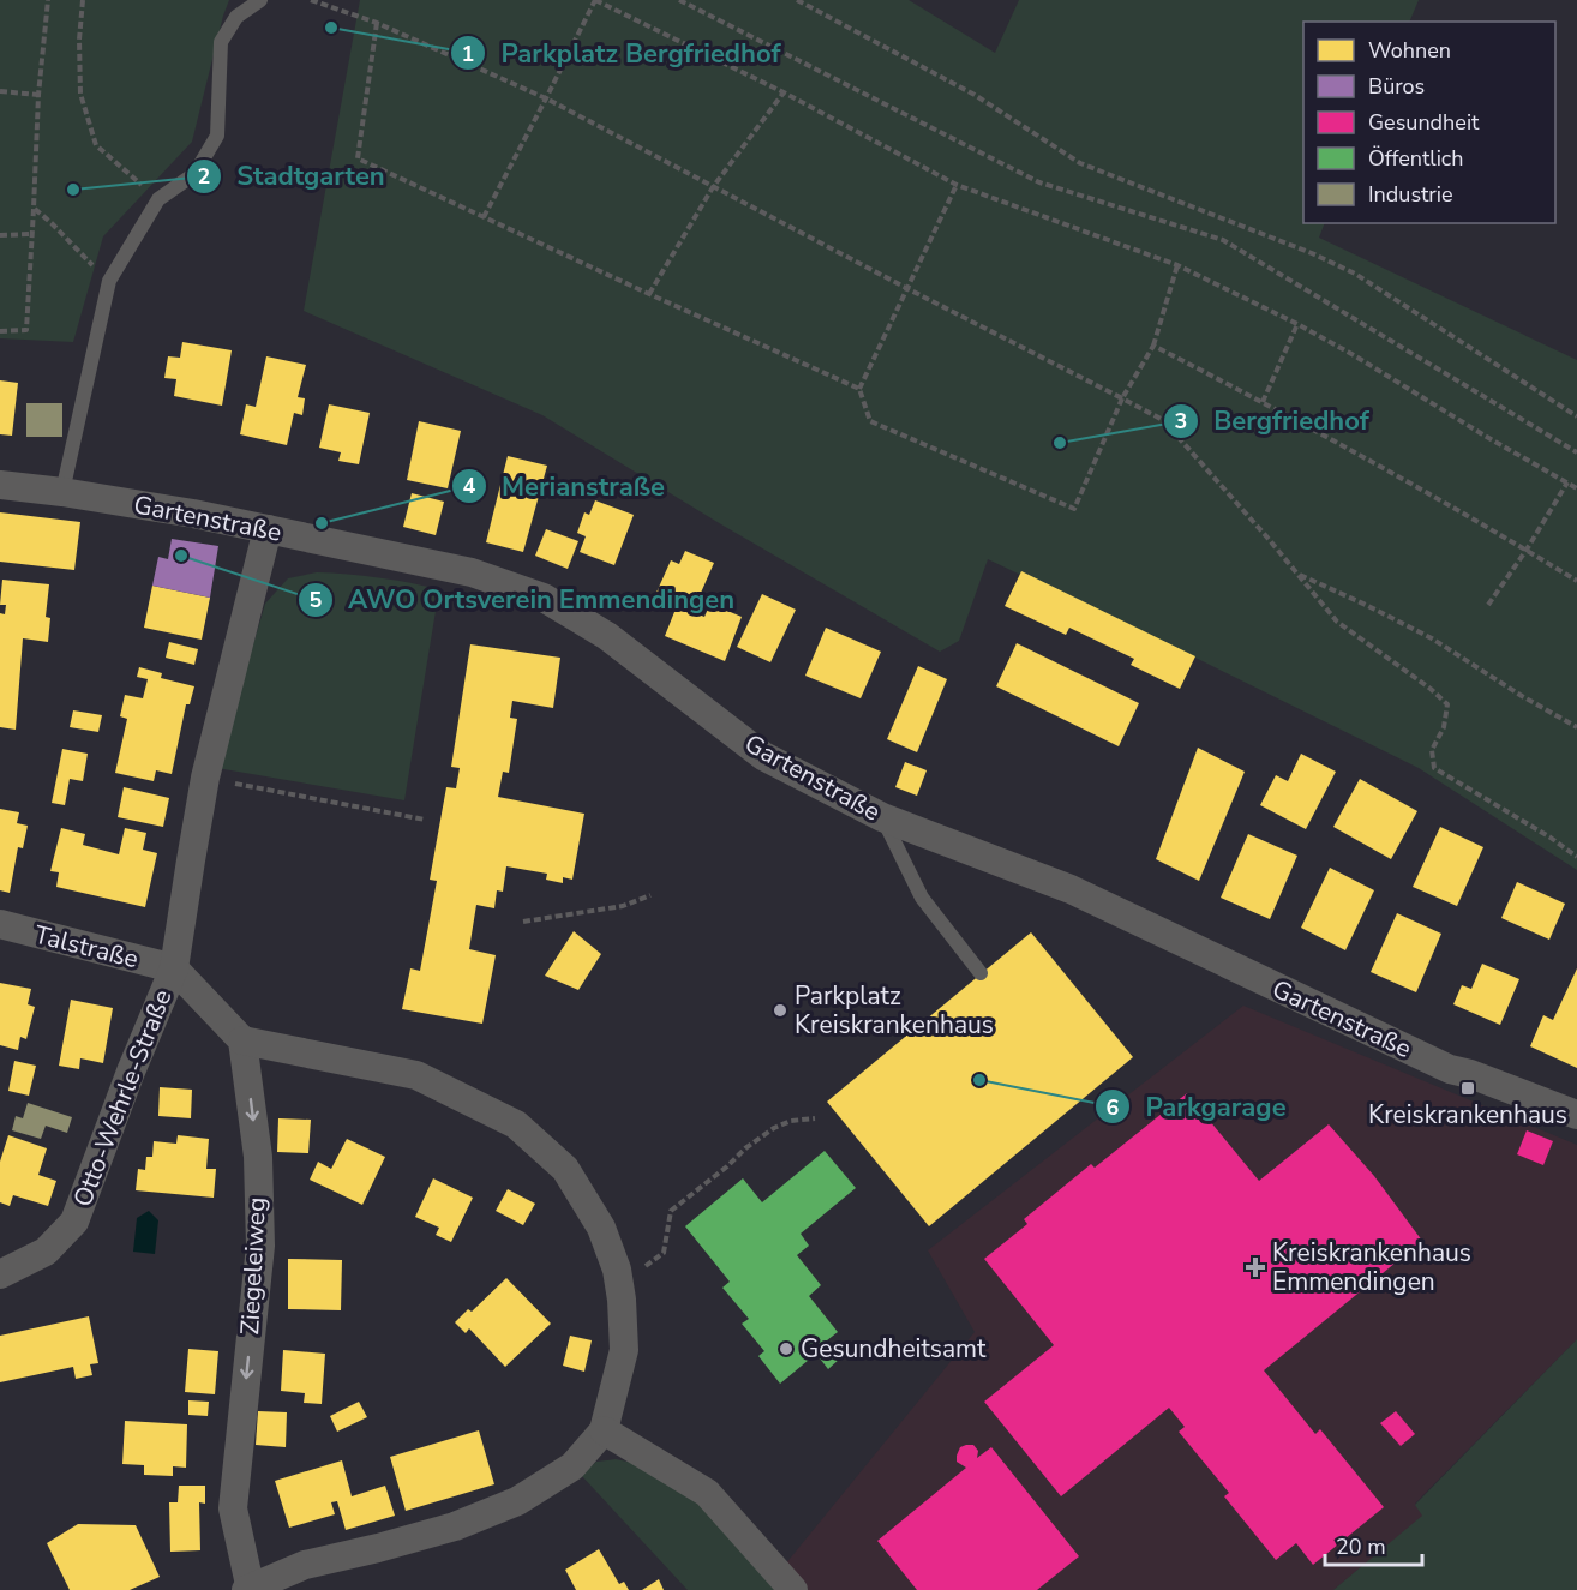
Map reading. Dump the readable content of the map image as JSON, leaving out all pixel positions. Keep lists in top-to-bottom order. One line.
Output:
{"streets":{"street":["Gartenstraße","Talstraße","Otto-Wehrle-Straße","Ziegeleiweg"]},"crossings":[["Gartenstraße","Otto-Wehrle-Straße"],["Talstraße","Otto-Wehrle-Straße"]],"one_way":["Ziegeleiweg"],"places":{"other":["Parkplatz Bergfriedhof","Stadtgarten","Bergfriedhof","Merianstraße","AWO Ortsverein Emmendingen","Parkplatz Kreiskrankenhaus","Parkgarage","Gesundheitsamt"],"transit":["Kreiskrankenhaus"],"health":["Kreiskrankenhaus Emmendingen"]},"legend":["Wohnen","Büros","Gesundheit","Öffentlich","Industrie"],"scale_bar":"20 m"}
